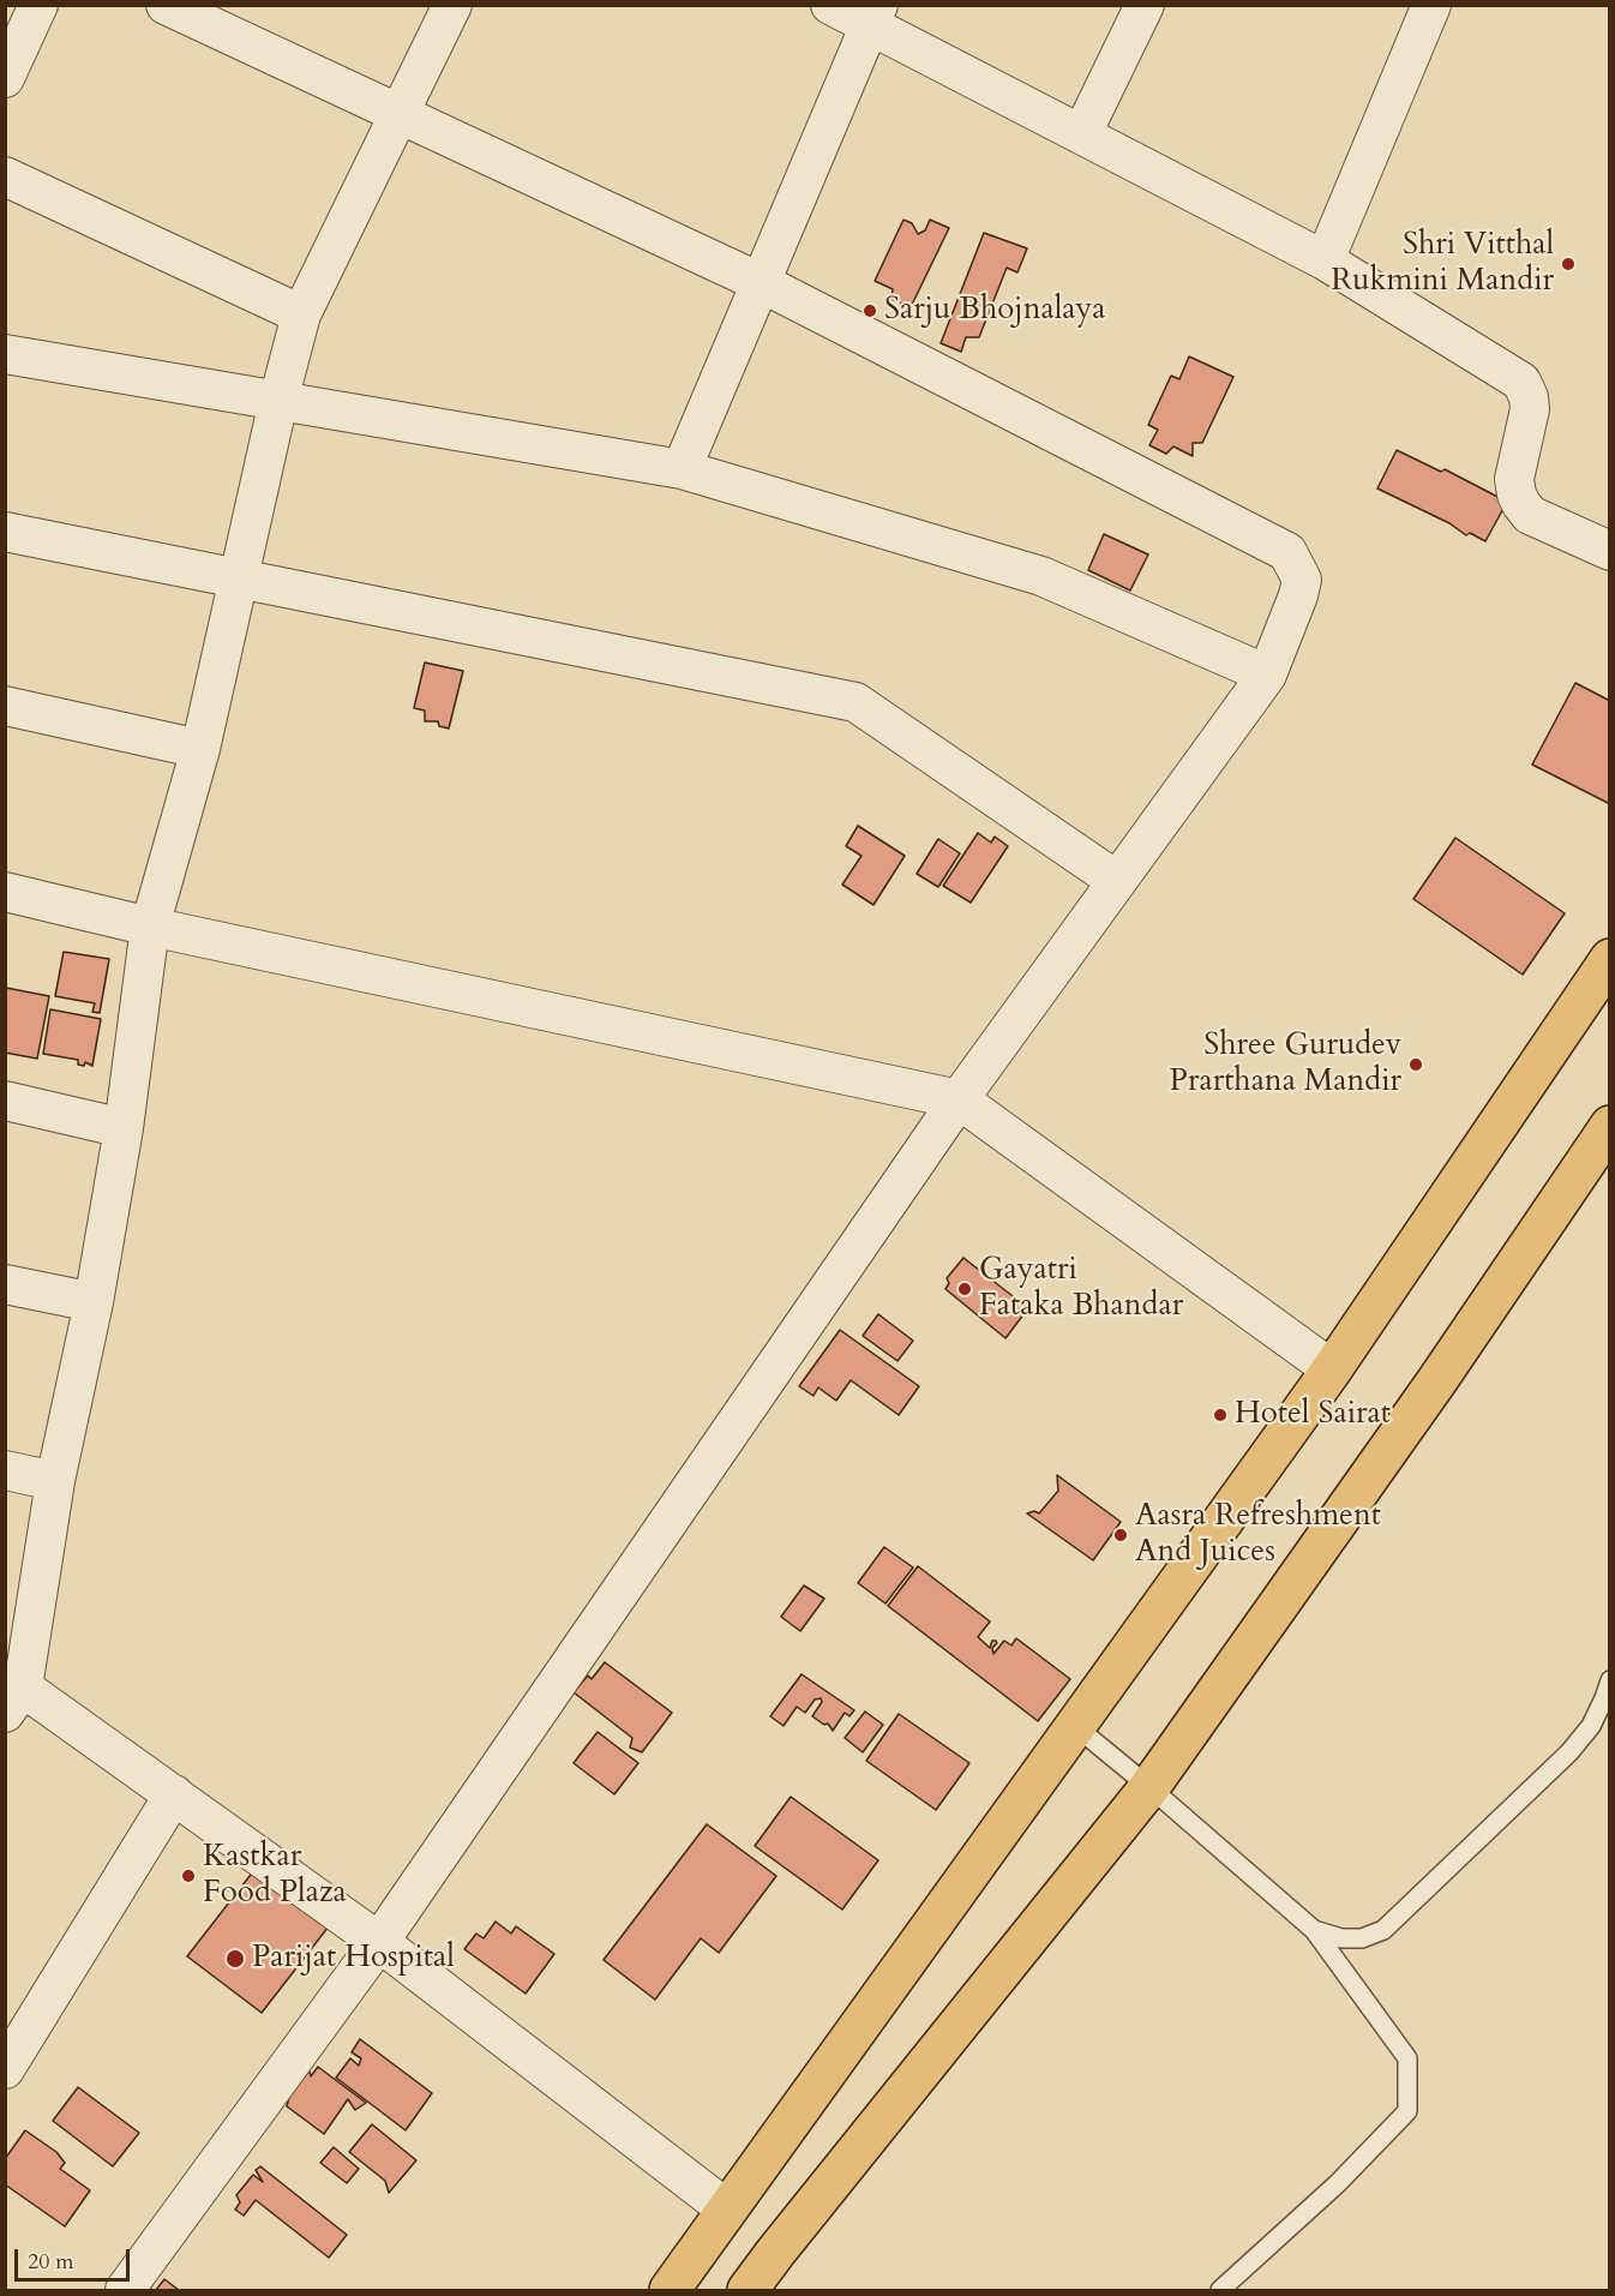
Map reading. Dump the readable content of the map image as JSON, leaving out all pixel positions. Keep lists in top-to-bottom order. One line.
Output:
{"places":["Shri Vitthal Rukmini Mandir","Sarju Bhojnalaya","Shree Gurudev Prarthana Mandir","Gayatri Fataka Bhandar","Hotel Sairat","Aasra Refreshment And Juices","Kastkar Food Plaza","Parijat Hospital"],"scale_bar":"20 m"}
